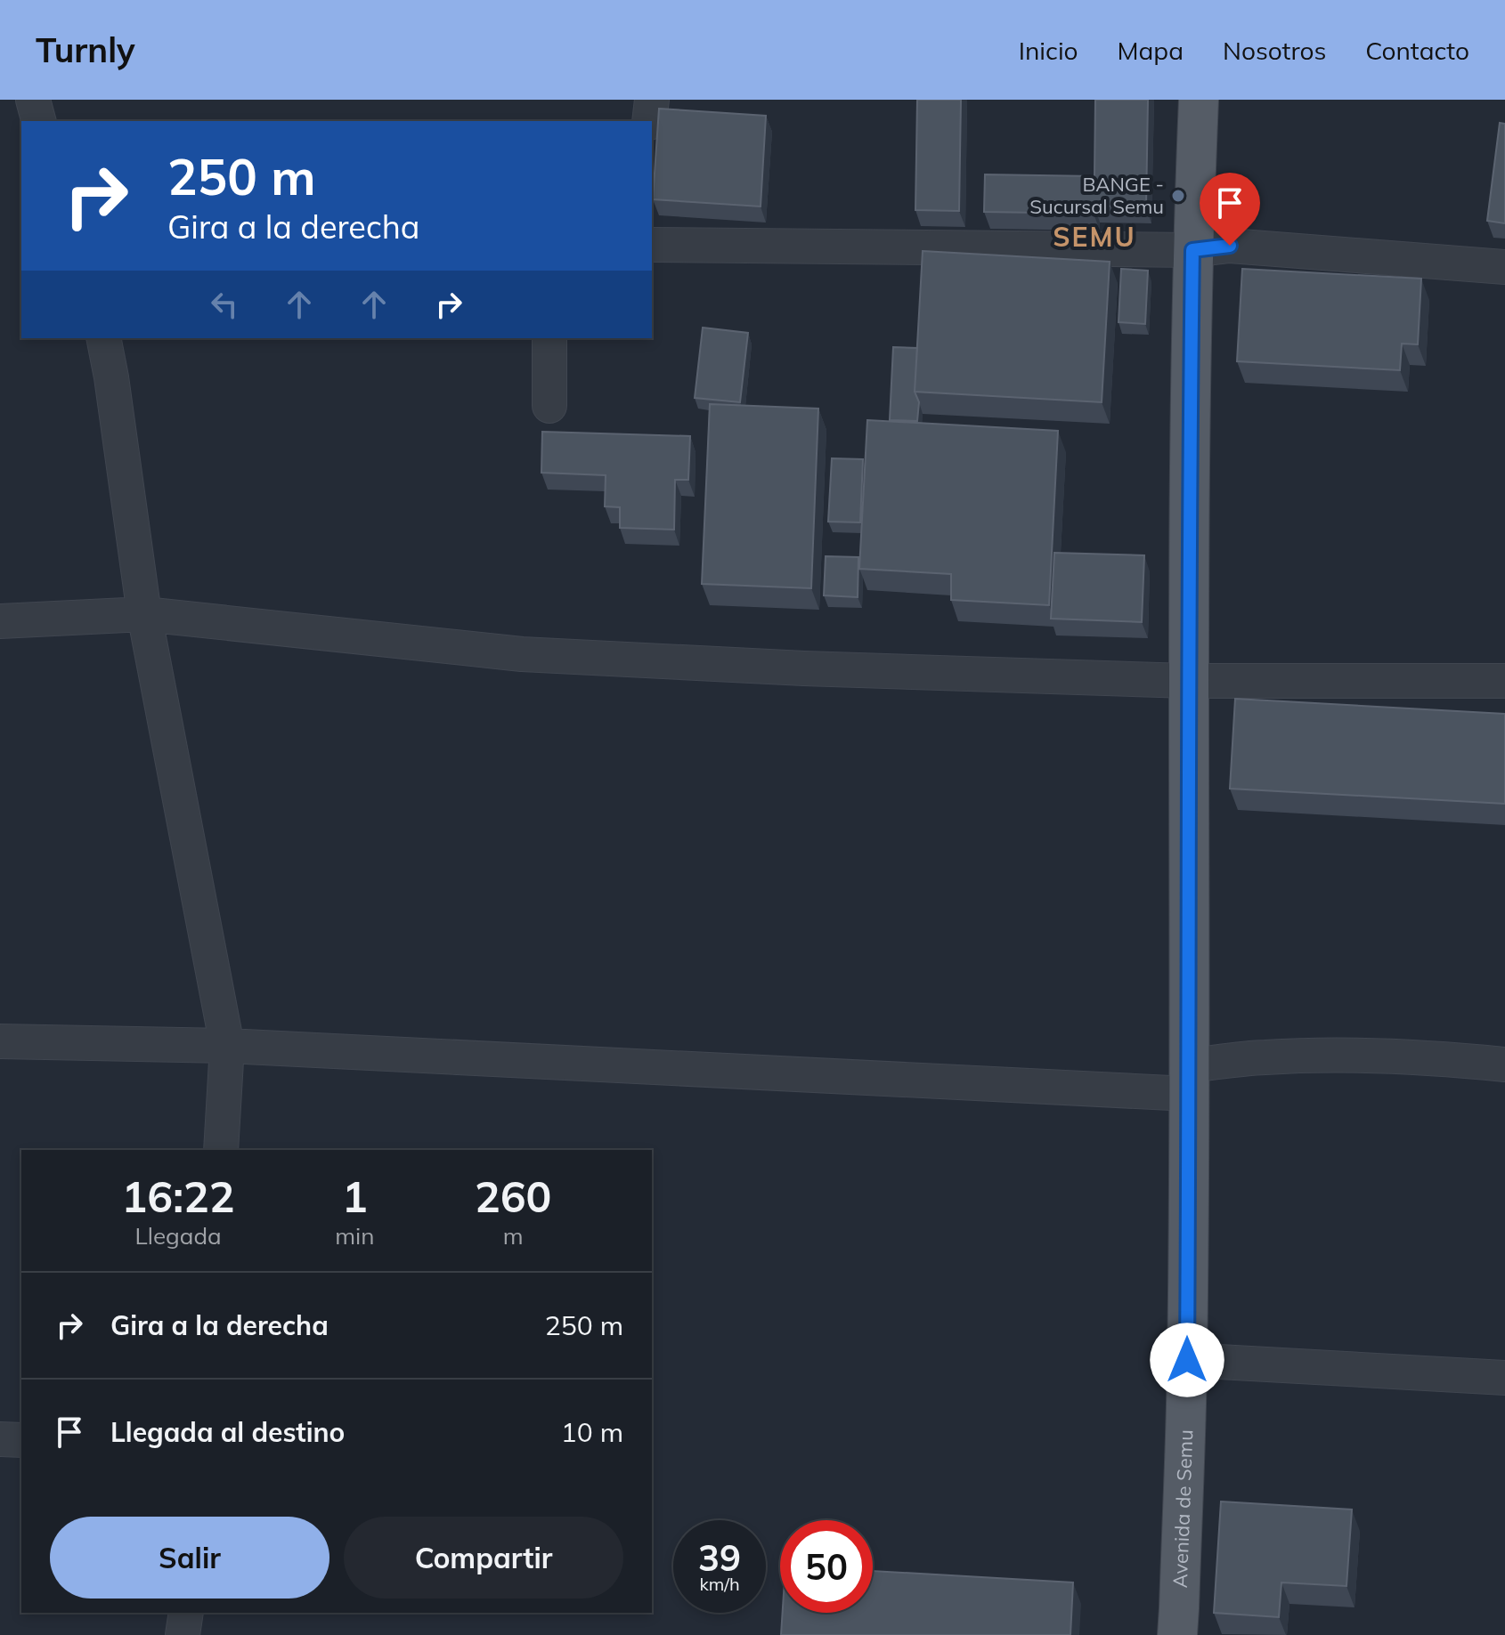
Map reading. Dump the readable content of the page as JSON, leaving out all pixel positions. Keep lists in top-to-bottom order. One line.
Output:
{"streets":{"main road":["Avenida de Semu"]},"districts":["SEMU"],"places":["BANGE - Sucursal Semu"],"page":{"header":"Turnly","nav":["Inicio","Mapa","Nosotros","Contacto"],"turn":["250 m","Gira a la derecha"],"eta":["16:22","Llegada","1","min","260","m"],"list":[{"name":"Gira a la derecha","value":"250 m"},{"name":"Llegada al destino","value":"10 m"}],"buttons":["Salir","Compartir"],"speed":"39 km/h","limit":"50"}}
